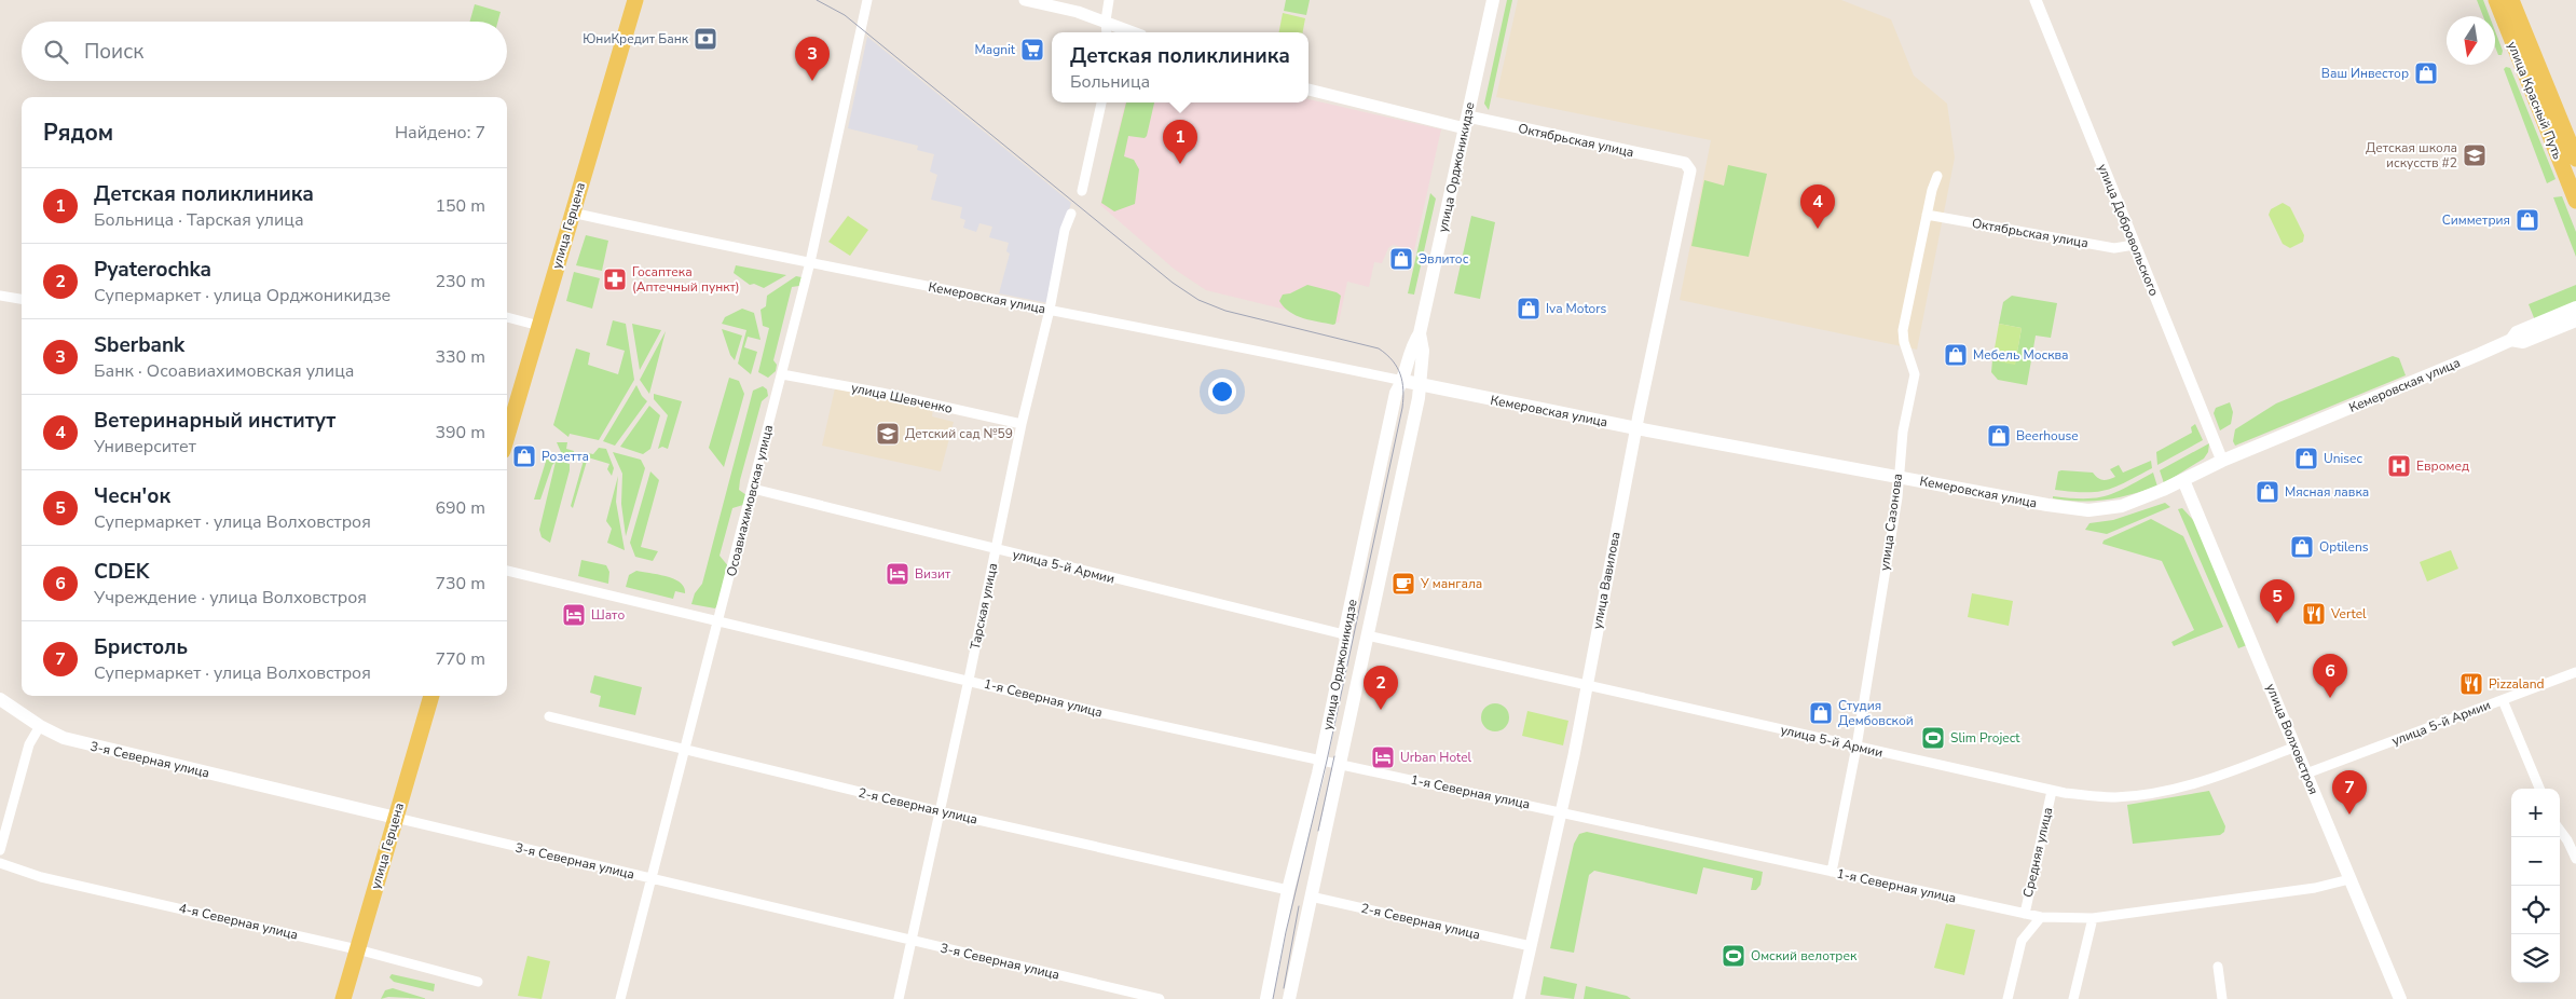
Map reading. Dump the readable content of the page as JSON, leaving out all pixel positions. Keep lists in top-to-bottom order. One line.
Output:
{"streets":{"main road":["улица Красный Путь","улица Орджоникидзе","улица Герцена","Кемеровская улица","улица Волховстроя","3-я Северная улица"],"street":["Октябрьская улица","улица Добровольского","улица Шевченко","Осоавиахимовская улица","улица Сазонова","улица 5-й Армии","улица Вавилова","Тарская улица","1-я Северная улица","2-я Северная улица","Средняя улица","4-я Северная улица"]},"crossings":[["Октябрьская улица","улица Орджоникидзе"],["Октябрьская улица","улица Добровольского"],["Октябрьская улица","улица Сазонова"],["Октябрьская улица","улица Вавилова"],["улица Орджоникидзе","Кемеровская улица"],["улица Орджоникидзе","улица 5-й Армии"],["улица Орджоникидзе","1-я Северная улица"],["улица Орджоникидзе","2-я Северная улица"],["улица Герцена","Кемеровская улица"],["улица Герцена","3-я Северная улица"],["улица Герцена","4-я Северная улица"],["улица Добровольского","Кемеровская улица"],["Кемеровская улица","Осоавиахимовская улица"],["Кемеровская улица","улица Сазонова"],["Кемеровская улица","улица Вавилова"],["Кемеровская улица","Тарская улица"],["Кемеровская улица","улица Волховстроя"],["улица Шевченко","Осоавиахимовская улица"],["улица Шевченко","Тарская улица"],["Осоавиахимовская улица","улица 5-й Армии"],["Осоавиахимовская улица","1-я Северная улица"],["Осоавиахимовская улица","3-я Северная улица"],["Осоавиахимовская улица","2-я Северная улица"],["улица Сазонова","улица 5-й Армии"],["улица Сазонова","1-я Северная улица"],["улица 5-й Армии","улица Вавилова"],["улица 5-й Армии","Тарская улица"],["улица 5-й Армии","улица Волховстроя"],["улица 5-й Армии","Средняя улица"],["улица Вавилова","1-я Северная улица"],["улица Вавилова","2-я Северная улица"],["Тарская улица","1-я Северная улица"],["Тарская улица","3-я Северная улица"],["Тарская улица","2-я Северная улица"],["1-я Северная улица","улица Волховстроя"],["1-я Северная улица","Средняя улица"]],"places":{"bank":["ЮниКредит Банк"],"supermarket":["Magnit"],"shop":["Ваш Инвестор","Симметрия","Эвлитос","Iva Motors","Мебель Москва","Beerhouse","Розетта","Unisec","Мясная лавка","Optilens","Студия Дембовской"],"school or university":["Детская школа искусств #2","Детский сад №59"],"pharmacy":["Госаптека (Аптечный пункт)"],"hospital":["Евромед"],"hotel":["Визит","Шато","Urban Hotel"],"cafe":["У мангала"],"restaurant":["Vertel","Pizzaland"],"sports":["Slim Project","Омский велотрек"]},"north":"bottom","page":{"search":"Поиск","popup":["Детская поликлиника","Больница"],"pins":["3","1","4","5","6","2","7"],"heading":["Рядом","Найдено: 7"],"list":[{"mark":"1","name":"Детская поликлиника","note":"Больница · Тарская улица","value":"150 m"},{"mark":"2","name":"Pyaterochka","note":"Супермаркет · улица Орджоникидзе","value":"230 m"},{"mark":"3","name":"Sberbank","note":"Банк · Осоавиахимовская улица","value":"330 m"},{"mark":"4","name":"Ветеринарный институт","note":"Университет","value":"390 m"},{"mark":"5","name":"Чесн'ок","note":"Супермаркет · улица Волховстроя","value":"690 m"},{"mark":"6","name":"CDEK","note":"Учреждение · улица Волховстроя","value":"730 m"},{"mark":"7","name":"Бристоль","note":"Супермаркет · улица Волховстроя","value":"770 m"}],"map_buttons":["+","−"]}}
